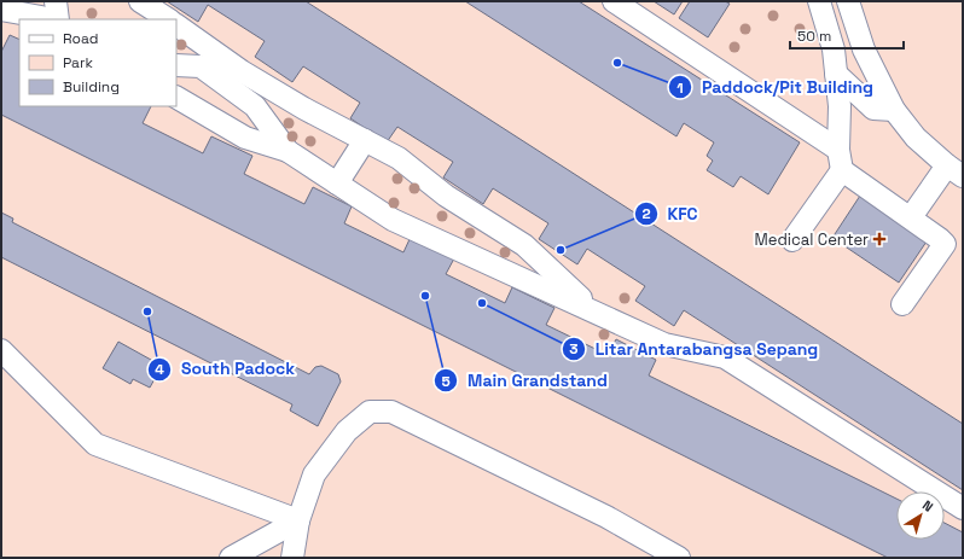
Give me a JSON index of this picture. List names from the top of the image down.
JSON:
{
  "places": {
    "other": [
      "Paddock/Pit Building",
      "KFC",
      "Main Grandstand",
      "Litar Antarabangsa Sepang",
      "South Padock"
    ],
    "health": ["Medical Center"]
  },
  "legend": ["Road", "Park", "Building"],
  "scale_bar": "50 m",
  "north": "top right"
}
